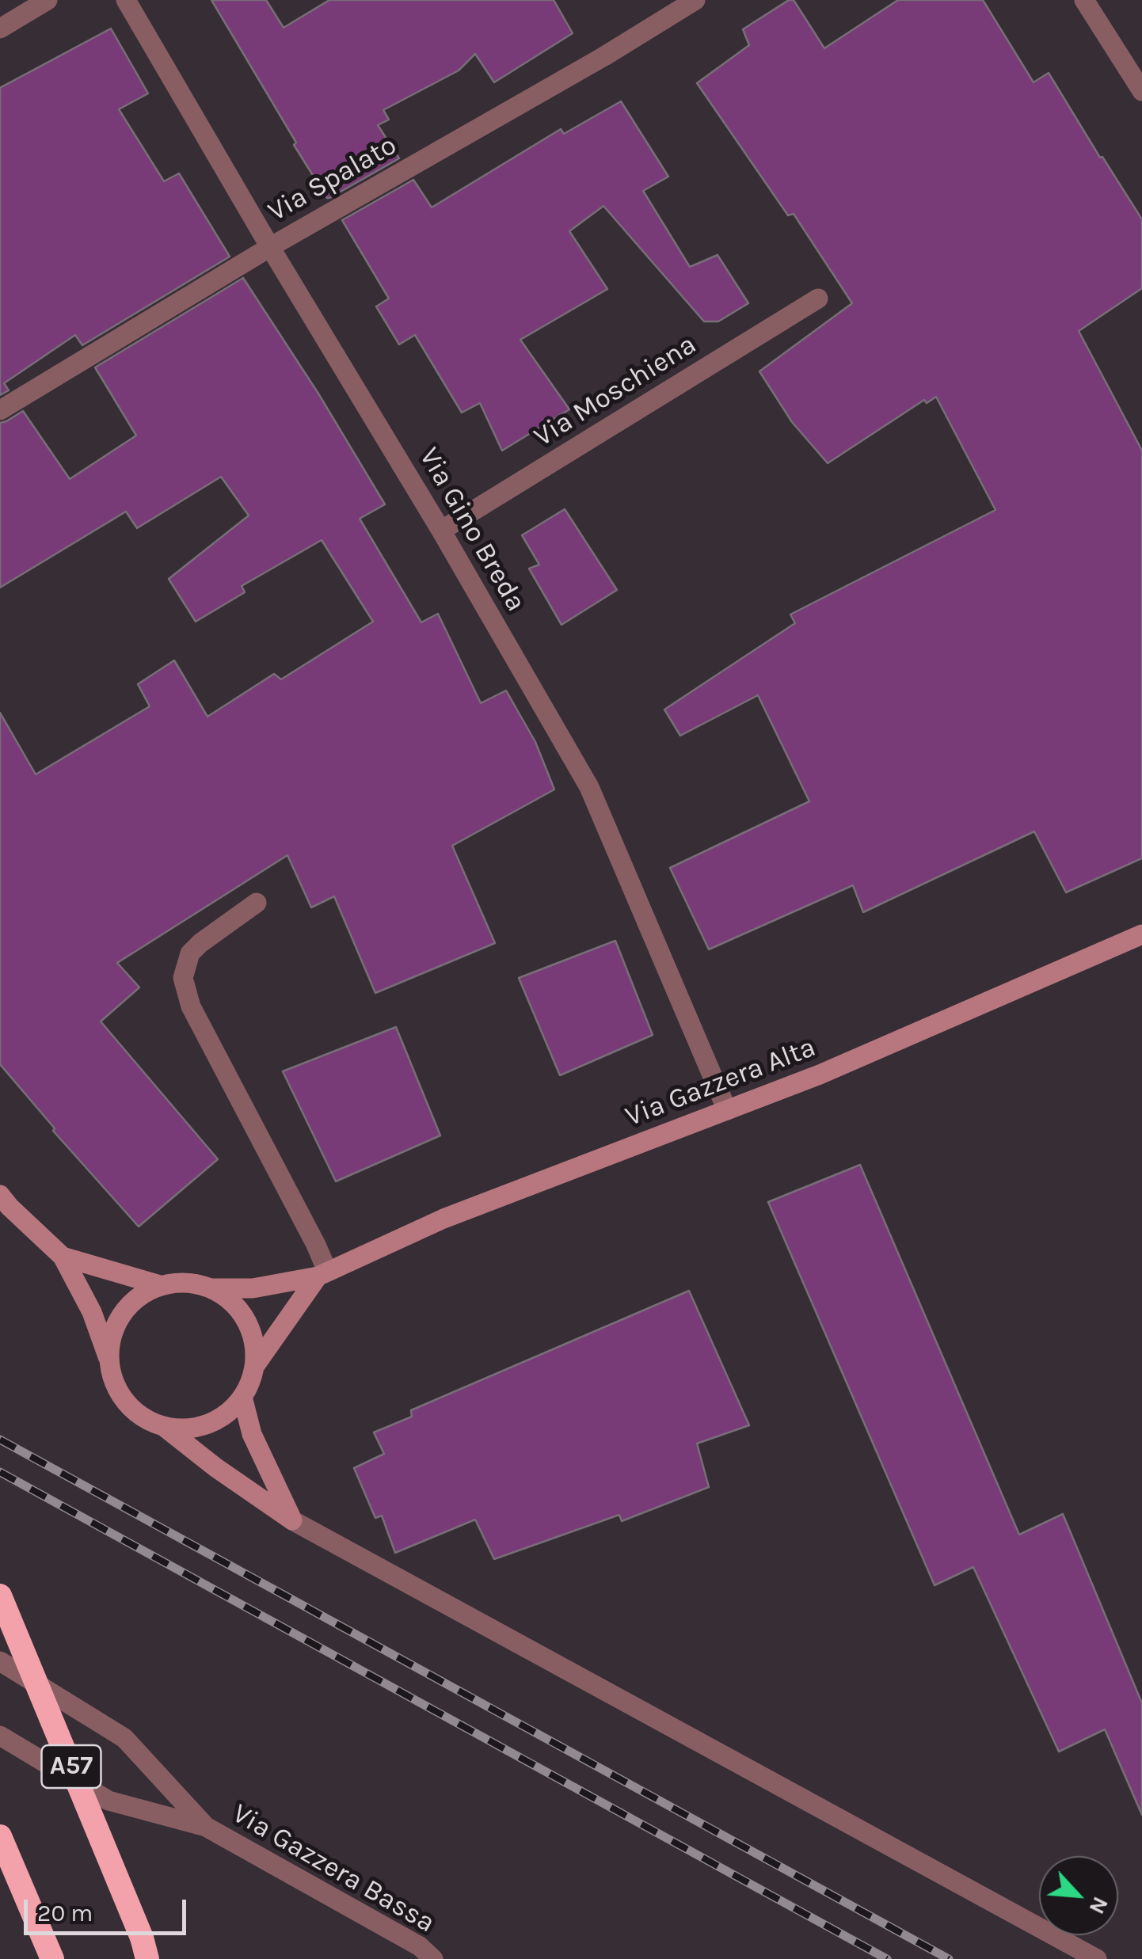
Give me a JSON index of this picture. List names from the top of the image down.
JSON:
{
  "streets": {
    "highway": ["A57"],
    "street": [
      "Via Spalato",
      "Via Moschiena",
      "Via Gino Breda",
      "Via Gazzera Alta",
      "Via Gazzera Bassa"
    ]
  },
  "crossings": [
    ["Via Spalato", "Via Gino Breda"],
    ["Via Moschiena", "Via Gino Breda"],
    ["Via Gino Breda", "Via Gazzera Alta"]
  ],
  "scale_bar": "20 m",
  "north": "bottom right"
}
